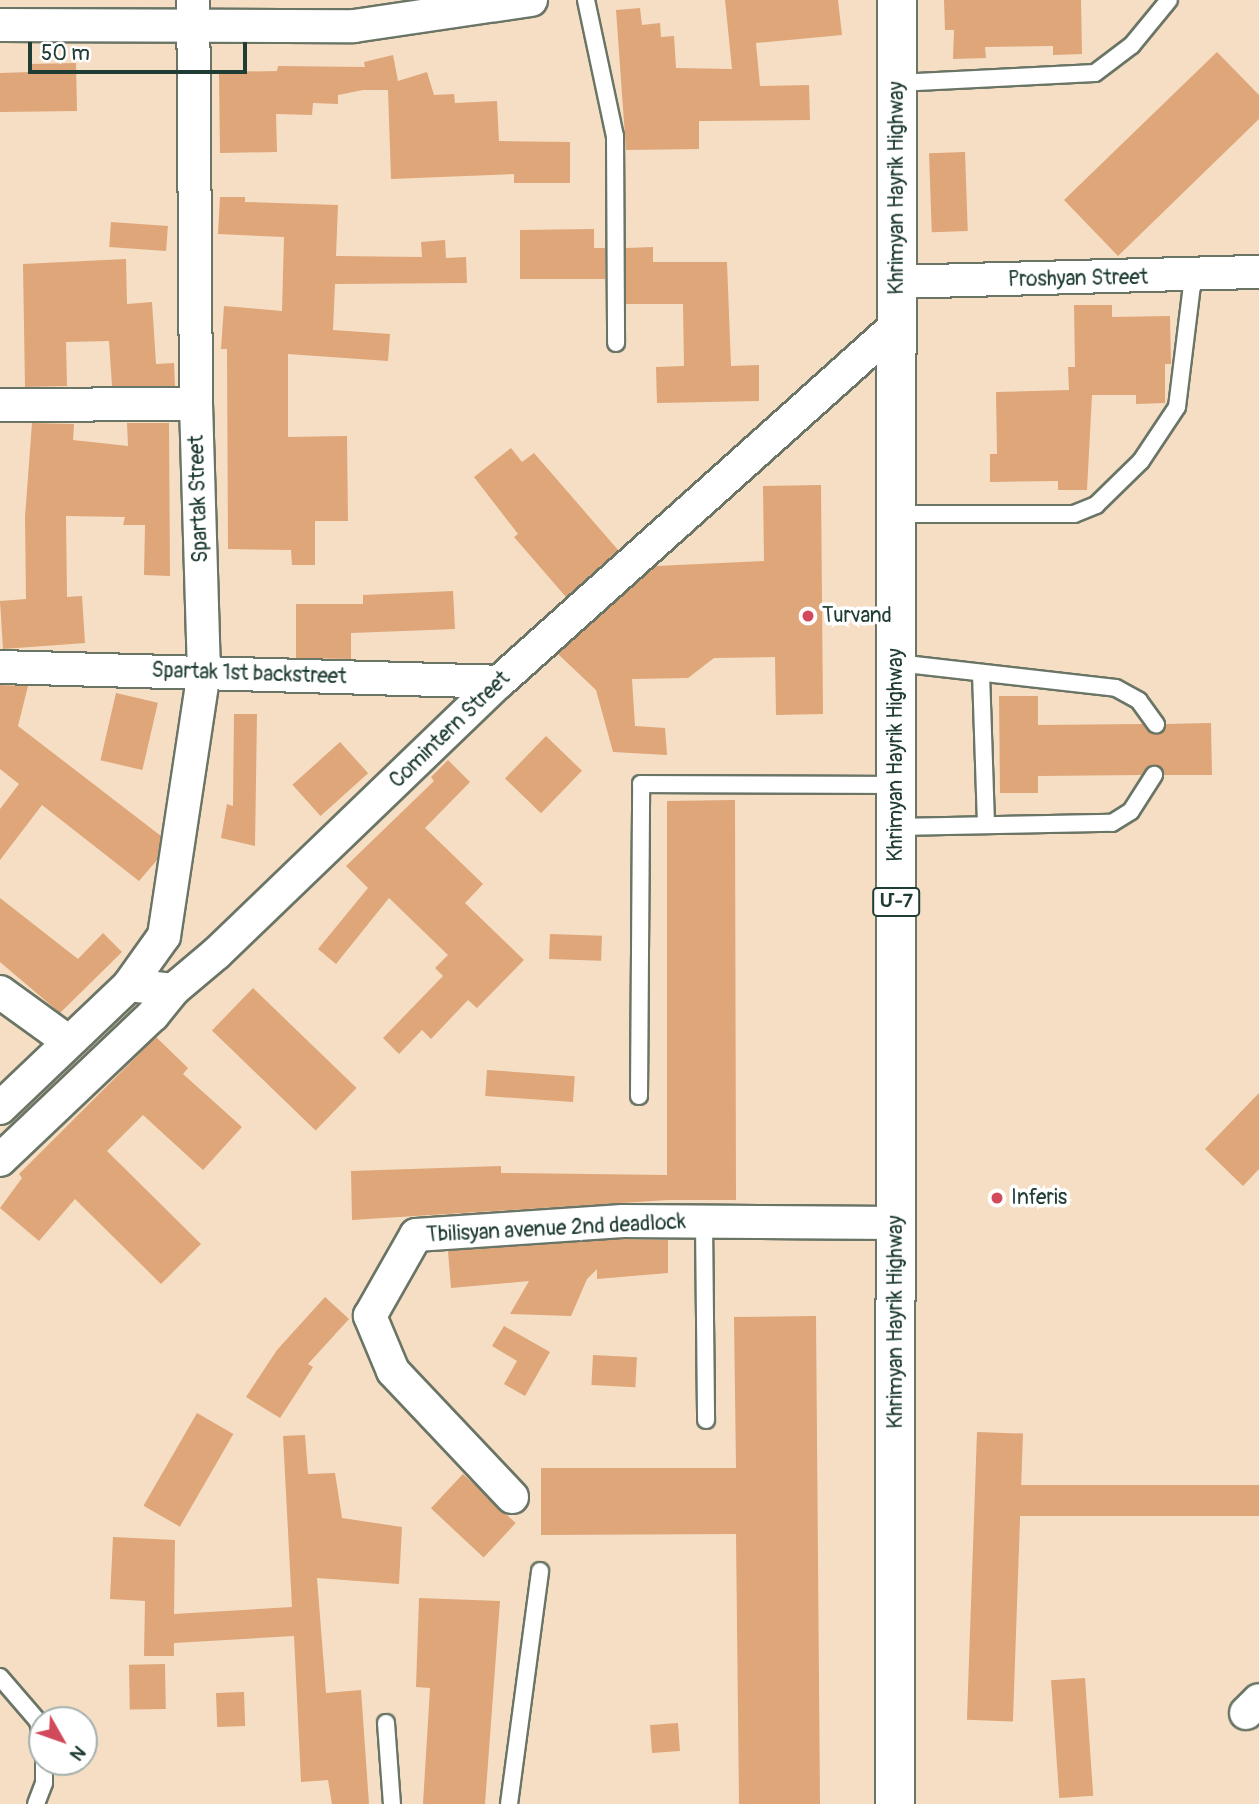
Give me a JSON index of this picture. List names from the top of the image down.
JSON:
{
  "streets": {
    "highway": ["Khrimyan Hayrik Highway", "Մ-7"],
    "street": [
      "Proshyan Street",
      "Spartak Street",
      "Spartak 1st backstreet",
      "Comintern Street",
      "Tbilisyan avenue 2nd deadlock"
    ]
  },
  "crossings": [
    ["Khrimyan Hayrik Highway", "Proshyan Street"],
    ["Khrimyan Hayrik Highway", "Comintern Street"],
    ["Khrimyan Hayrik Highway", "Tbilisyan avenue 2nd deadlock"],
    ["Spartak Street", "Spartak 1st backstreet"],
    ["Spartak 1st backstreet", "Comintern Street"]
  ],
  "places": ["Turvand", "Inferis"],
  "scale_bar": "50 m",
  "north": "bottom right"
}
